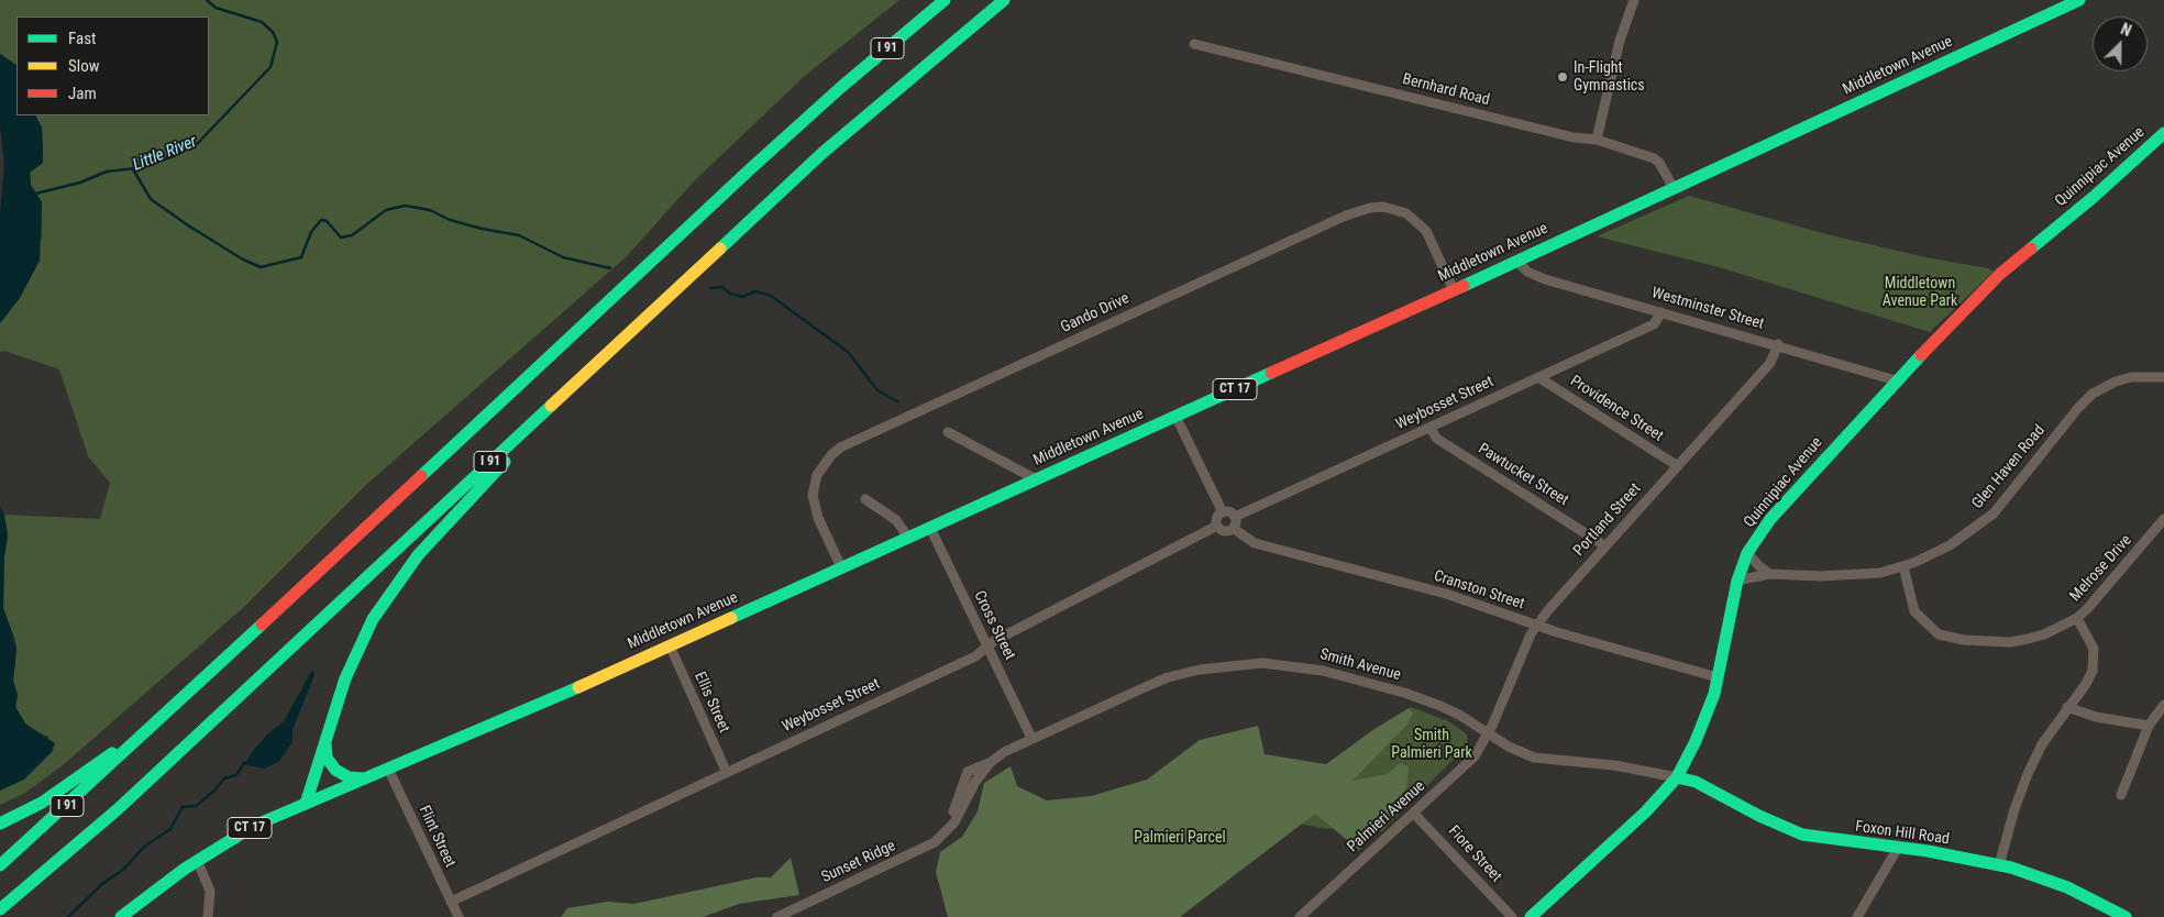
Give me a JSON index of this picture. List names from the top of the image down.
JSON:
{
  "streets": {
    "main road": [
      "I 91",
      "Middletown Avenue",
      "Quinnipiac Avenue",
      "CT 17",
      "Foxon Hill Road"
    ],
    "street": [
      "Bernhard Road",
      "Westminster Street",
      "Gando Drive",
      "Weybosset Street",
      "Providence Street",
      "Glen Haven Road",
      "Pawtucket Street",
      "Portland Street",
      "Melrose Drive",
      "Cranston Street",
      "Cross Street",
      "Smith Avenue",
      "Ellis Street",
      "Palmieri Avenue",
      "Flint Street",
      "Fiore Street",
      "Sunset Ridge"
    ]
  },
  "crossings": [
    ["Middletown Avenue", "Bernhard Road"],
    ["Middletown Avenue", "Westminster Street"],
    ["Middletown Avenue", "Gando Drive"],
    ["Middletown Avenue", "Cross Street"],
    ["Middletown Avenue", "Ellis Street"],
    ["Middletown Avenue", "Flint Street"],
    ["Quinnipiac Avenue", "Westminster Street"],
    ["Quinnipiac Avenue", "Glen Haven Road"],
    ["Quinnipiac Avenue", "Cranston Street"],
    ["Quinnipiac Avenue", "Smith Avenue"],
    ["Quinnipiac Avenue", "Foxon Hill Road"],
    ["Westminster Street", "Weybosset Street"],
    ["Westminster Street", "Portland Street"],
    ["Weybosset Street", "Providence Street"],
    ["Weybosset Street", "Pawtucket Street"],
    ["Weybosset Street", "Cranston Street"],
    ["Weybosset Street", "Cross Street"],
    ["Weybosset Street", "Ellis Street"],
    ["Weybosset Street", "Flint Street"],
    ["Providence Street", "Portland Street"],
    ["Glen Haven Road", "Melrose Drive"],
    ["Pawtucket Street", "Portland Street"],
    ["Portland Street", "Cranston Street"],
    ["Portland Street", "Smith Avenue"],
    ["Portland Street", "Palmieri Avenue"],
    ["Cross Street", "Smith Avenue"],
    ["Cross Street", "Sunset Ridge"],
    ["Smith Avenue", "Palmieri Avenue"],
    ["Smith Avenue", "Foxon Hill Road"],
    ["Smith Avenue", "Sunset Ridge"],
    ["Palmieri Avenue", "Fiore Street"]
  ],
  "water": ["Little River"],
  "parks": ["Middletown Avenue Park", "Smith Palmieri Park", "Palmieri Parcel"],
  "places": ["In-Flight Gymnastics"],
  "legend": ["Fast", "Slow", "Jam"],
  "north": "top right"
}
